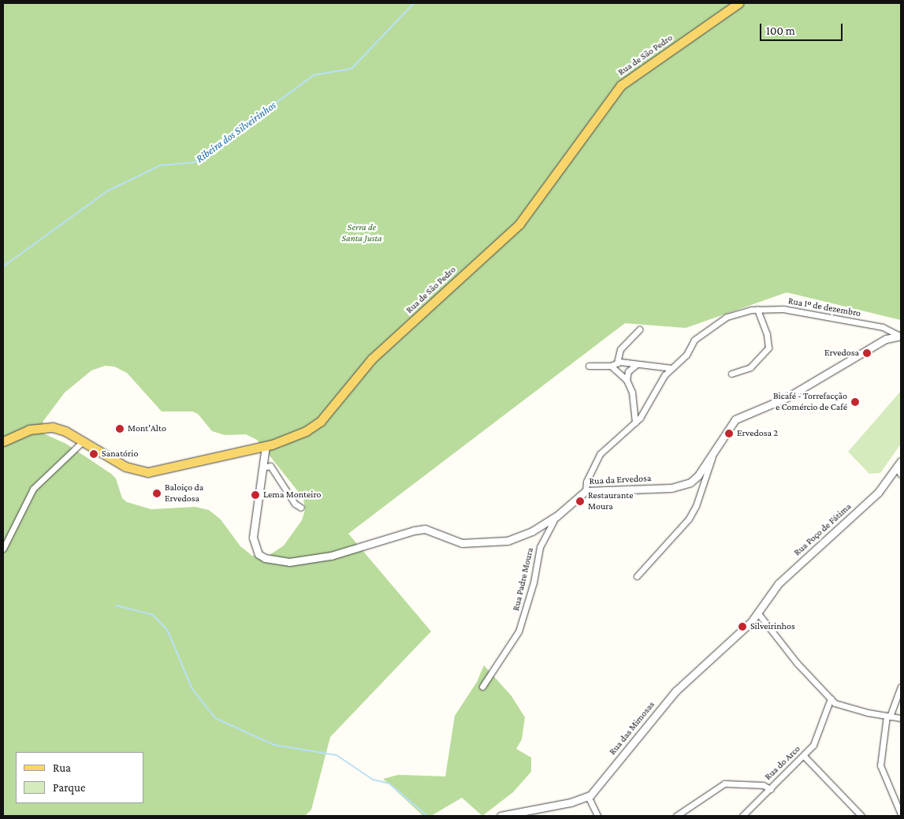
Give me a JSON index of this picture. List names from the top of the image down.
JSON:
{
  "streets": {
    "main road": ["Rua de São Pedro"],
    "street": [
      "Rua 1º de dezembro",
      "Rua da Ervedosa",
      "Rua Poço de Fátima",
      "Rua Padre Moura",
      "Rua das Mimosas",
      "Rua do Arco"
    ]
  },
  "crossings": [
    ["Rua de São Pedro", "Rua da Ervedosa"],
    ["Rua 1º de dezembro", "Rua da Ervedosa"],
    ["Rua da Ervedosa", "Rua Padre Moura"],
    ["Rua Poço de Fátima", "Rua das Mimosas"]
  ],
  "water": ["Ribeira dos Silveirinhos"],
  "parks": ["Serra de Santa Justa"],
  "places": [
    "Ervedosa",
    "Bicafé - Torrefacção e Comércio de Café",
    "Mont'Alto",
    "Ervedosa 2",
    "Sanatório",
    "Baloiço da Ervedosa",
    "Lema Monteiro",
    "Restaurante Moura",
    "Silveirinhos"
  ],
  "legend": ["Rua", "Parque"],
  "scale_bar": "100 m"
}
